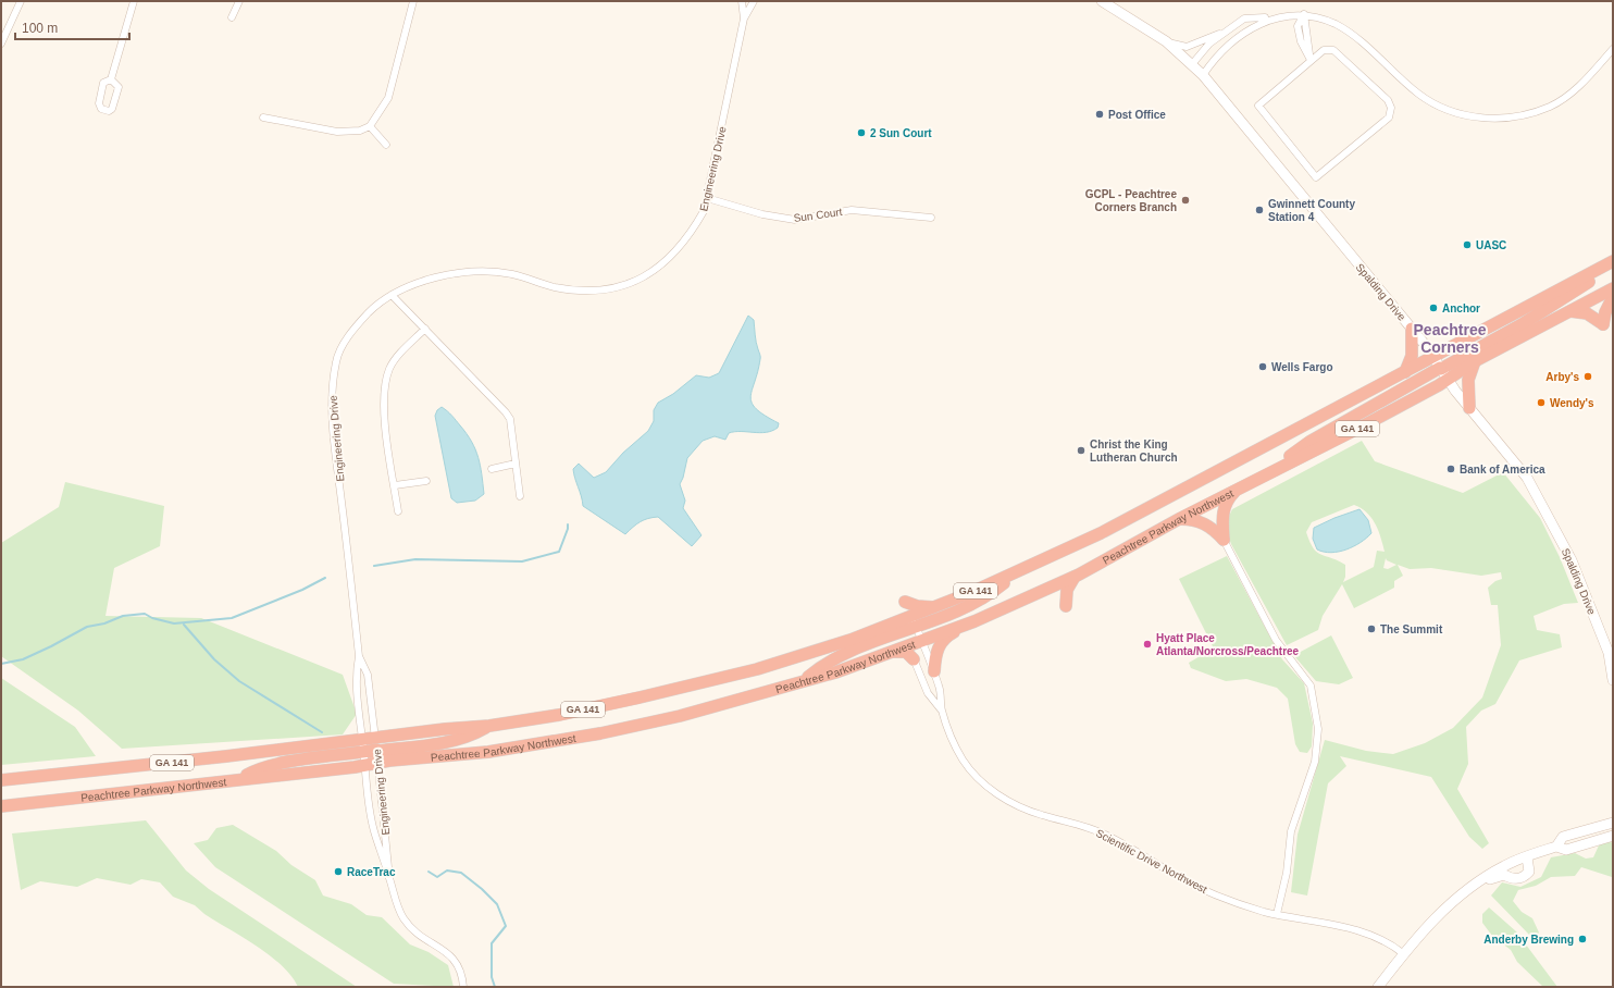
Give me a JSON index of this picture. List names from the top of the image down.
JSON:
{
  "streets": {
    "highway": ["GA 141", "Peachtree Parkway Northwest"],
    "main road": ["Spalding Drive"],
    "street": ["Engineering Drive", "Sun Court", "Scientific Drive Northwest"]
  },
  "crossings": [
    ["Engineering Drive", "Sun Court"],
    ["Engineering Drive", "Peachtree Parkway Northwest"],
    ["Spalding Drive", "Peachtree Parkway Northwest"],
    ["Peachtree Parkway Northwest", "Scientific Drive Northwest"]
  ],
  "districts": ["Peachtree Corners"],
  "places": [
    "Post Office",
    "2 Sun Court",
    "GCPL - Peachtree Corners Branch",
    "Gwinnett County Station 4",
    "UASC",
    "Anchor",
    "Wells Fargo",
    "Arby's",
    "Wendy's",
    "Christ the King Lutheran Church",
    "Bank of America",
    "The Summit",
    "Hyatt Place Atlanta/Norcross/Peachtree",
    "RaceTrac",
    "Anderby Brewing"
  ],
  "scale_bar": "100 m"
}
